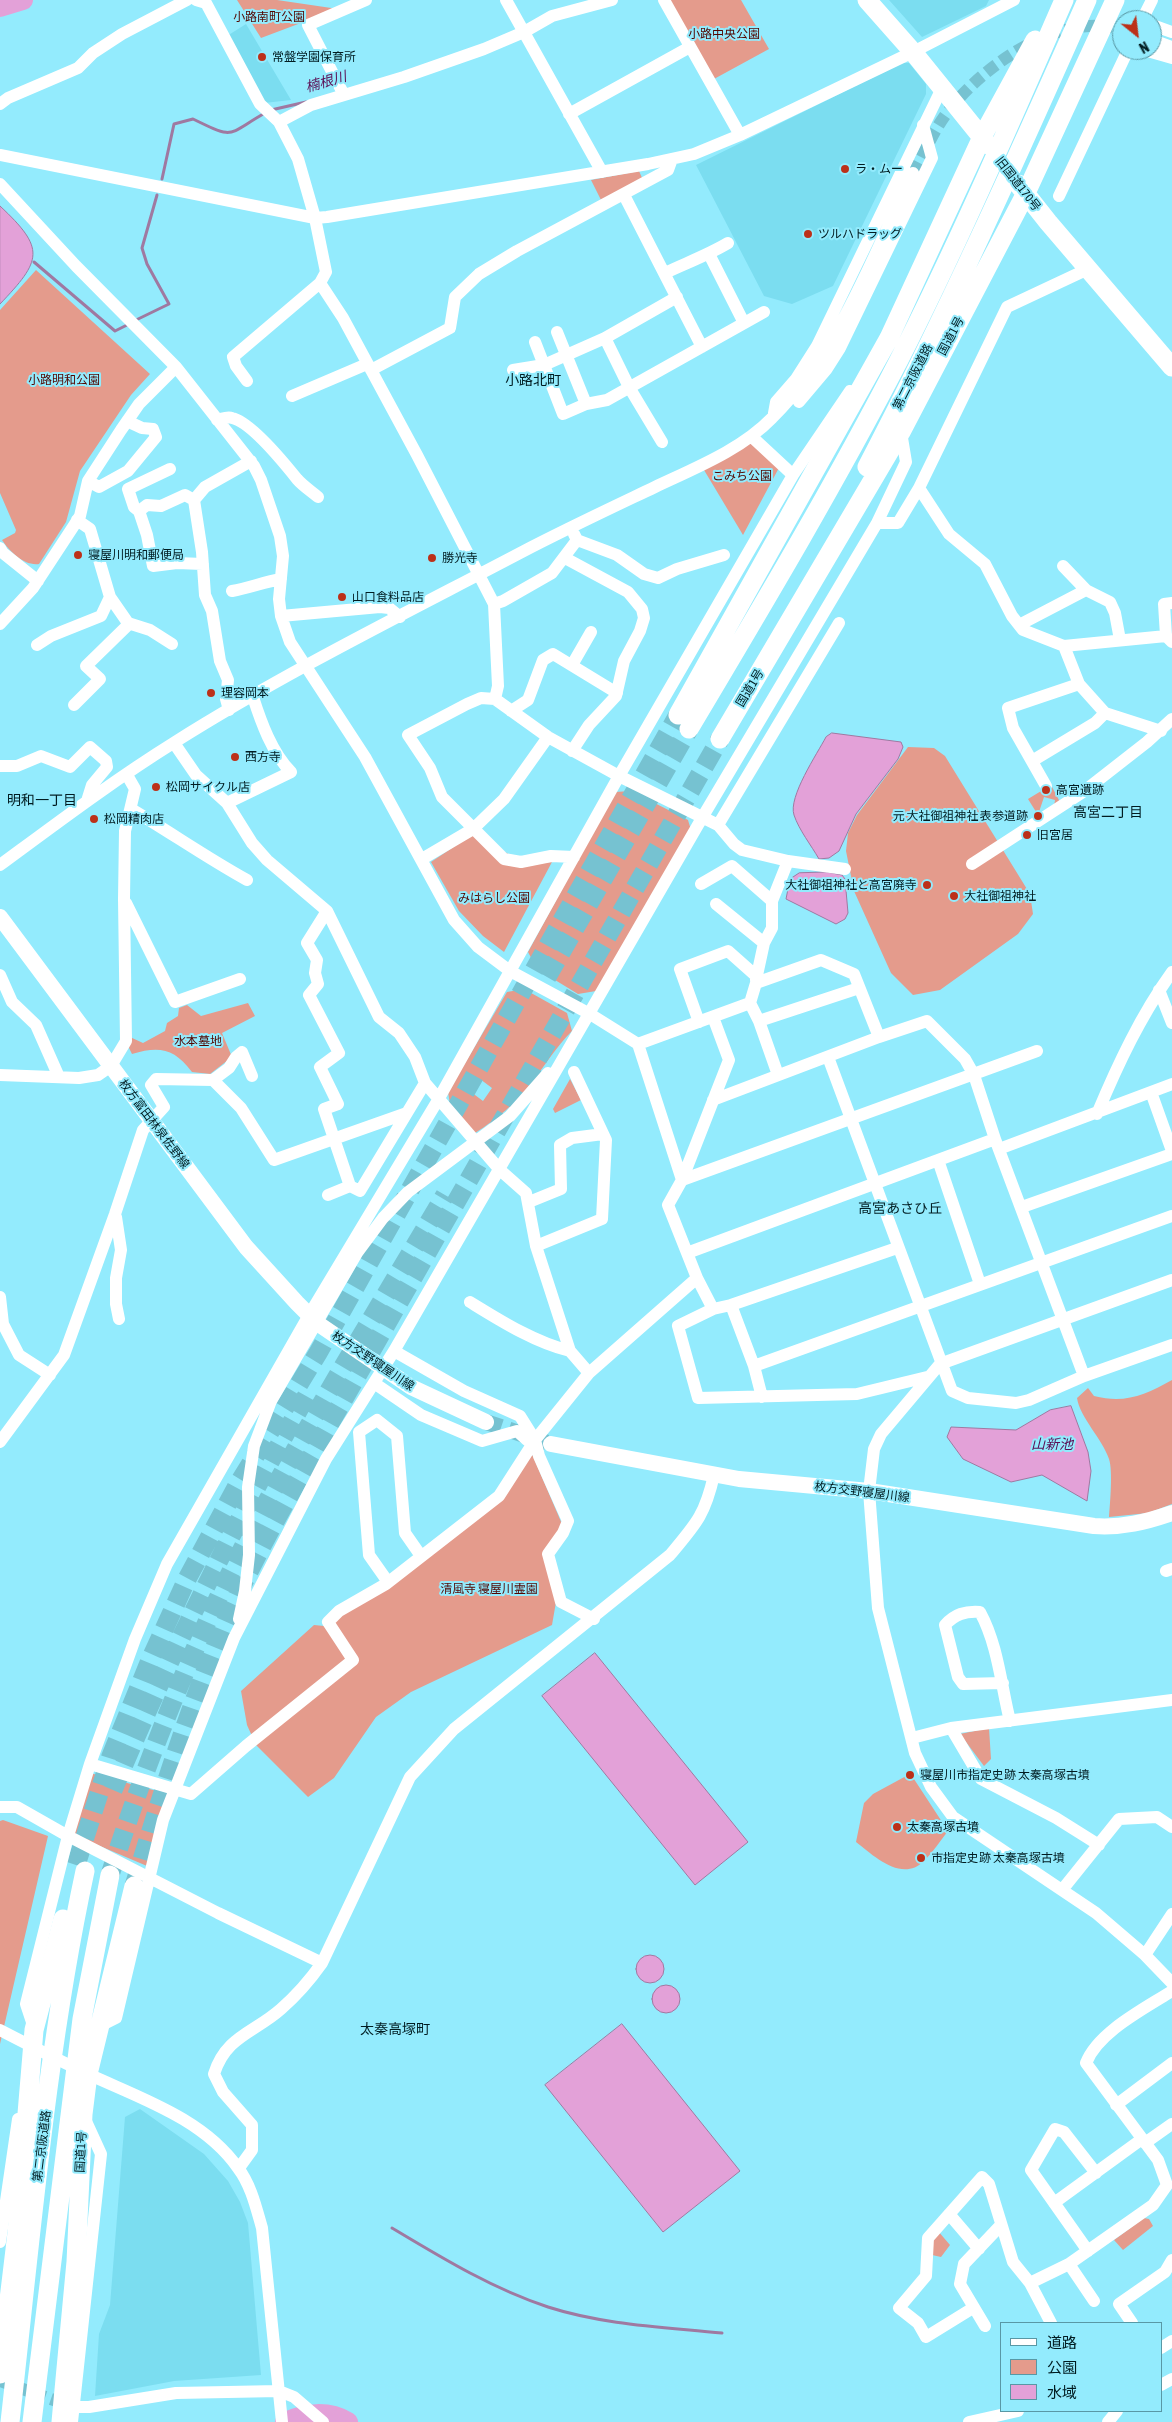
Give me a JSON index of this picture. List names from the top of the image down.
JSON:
{
  "streets": {
    "highway": ["旧国道170号", "国道1号", "第二京阪道路"],
    "main road": ["枚方富田林泉佐野線", "枚方交野寝屋川線"]
  },
  "crossings": [
    ["旧国道170号", "国道1号"],
    ["国道1号", "第二京阪道路"],
    ["枚方富田林泉佐野線", "枚方交野寝屋川線"]
  ],
  "districts": [
    "小路北町",
    "明和一丁目",
    "高宮二丁目",
    "高宮あさひ丘",
    "太秦高塚町"
  ],
  "water": ["楠根川", "山新池"],
  "parks": [
    "小路南町公園",
    "小路中央公園",
    "小路明和公園",
    "こみち公園",
    "みはらし公園",
    "水本墓地",
    "清風寺 寝屋川霊園"
  ],
  "places": [
    "常盤学園保育所",
    "ラ・ムー",
    "ツルハドラッグ",
    "寝屋川明和郵便局",
    "勝光寺",
    "山口食料品店",
    "理容岡本",
    "西方寺",
    "松岡サイクル店",
    "高宮遺跡",
    "元 大社御祖神社 表参道跡",
    "松岡精肉店",
    "旧宮居",
    "大社御祖神社と高宮廃寺",
    "大社御祖神社",
    "寝屋川市指定史跡 太秦高塚古墳",
    "太秦高塚古墳",
    "市指定史跡 太秦高塚古墳"
  ],
  "legend": ["道路", "公園", "水域"],
  "north": "bottom right"
}
